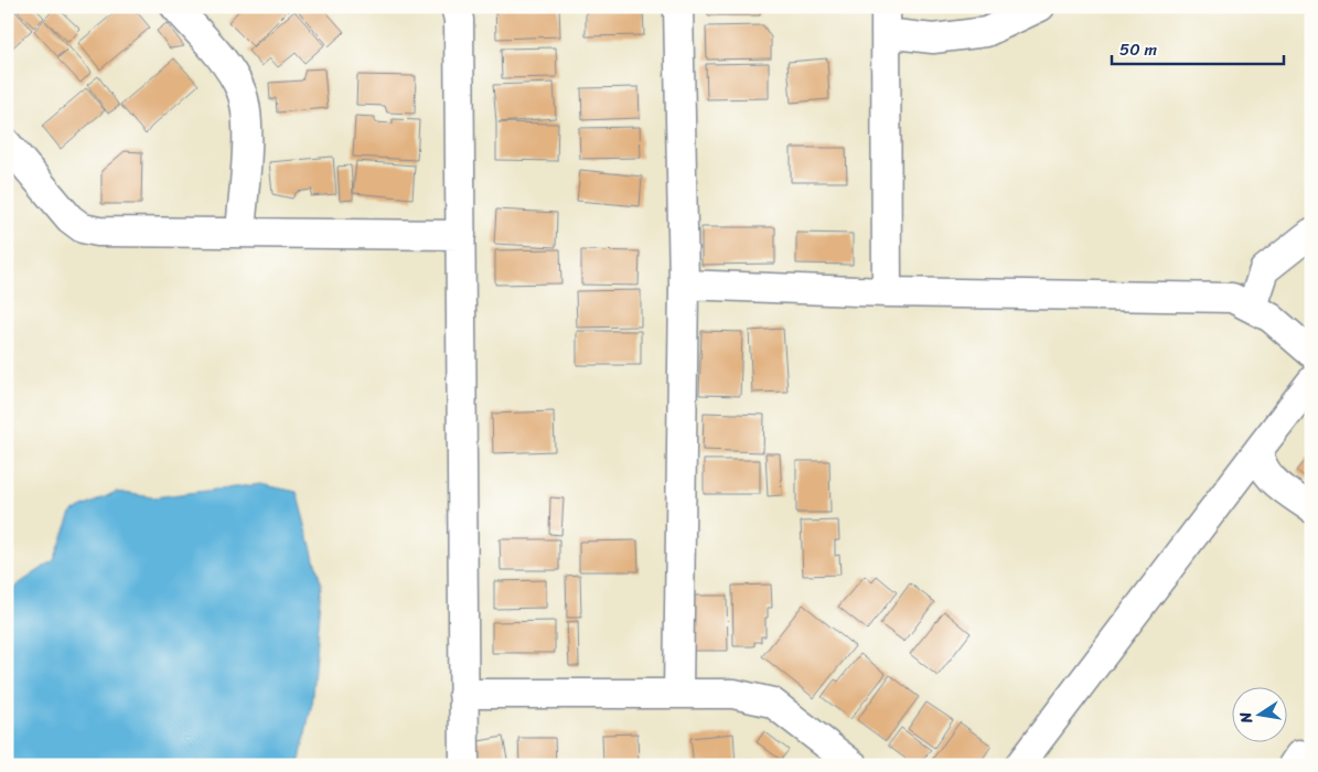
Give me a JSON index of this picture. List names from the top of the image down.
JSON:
{
  "scale_bar": "50 m",
  "north": "left"
}
